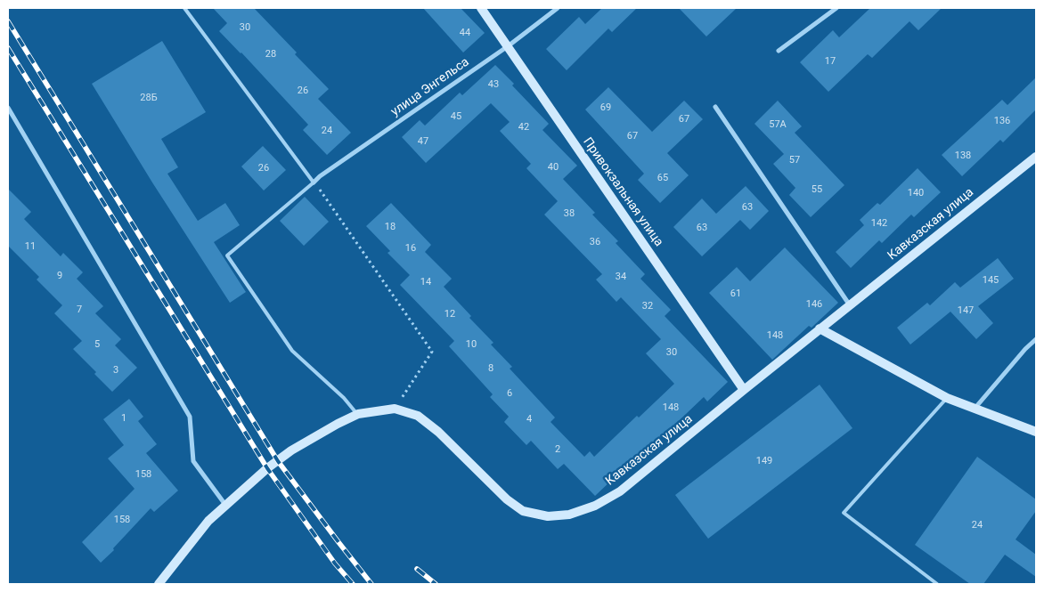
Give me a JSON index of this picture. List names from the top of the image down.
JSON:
{
  "streets": {
    "main road": ["Привокзальная улица", "Кавказская улица"],
    "street": ["улица Энгельса"]
  },
  "crossings": [
    ["улица Энгельса", "Привокзальная улица"],
    ["Привокзальная улица", "Кавказская улица"]
  ],
  "house_numbers": [
    "30",
    "44",
    "28",
    "17",
    "43",
    "26",
    "28Б",
    "69",
    "45",
    "67",
    "136",
    "57А",
    "42",
    "24",
    "67",
    "47",
    "138",
    "57",
    "40",
    "26",
    "65",
    "55",
    "140",
    "63",
    "38",
    "142",
    "18",
    "63",
    "36",
    "11",
    "16",
    "9",
    "34",
    "145",
    "14",
    "61",
    "146",
    "32",
    "7",
    "147",
    "12",
    "148",
    "5",
    "10",
    "30",
    "8",
    "3",
    "6",
    "148",
    "1",
    "4",
    "2",
    "149",
    "158",
    "158",
    "24"
  ]
}
